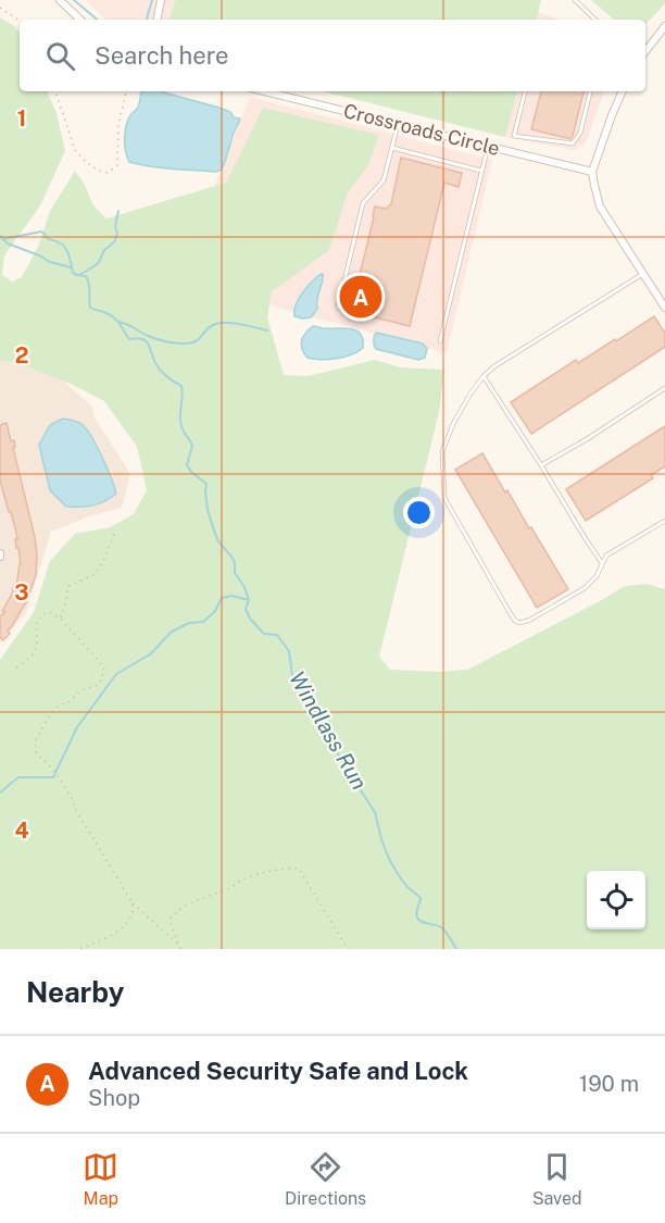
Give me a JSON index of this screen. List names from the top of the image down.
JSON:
{
  "streets": {
    "street": ["Crossroads Circle"]
  },
  "water": ["Windlass Run"],
  "page": {
    "search": "Search here",
    "pins": "A",
    "heading": "Nearby",
    "list": [
      {
        "mark": "A",
        "name": "Advanced Security Safe and Lock",
        "note": "Shop",
        "value": "190 m"
      }
    ],
    "nav": ["Map", "Directions", "Saved"]
  },
  "grid": {
    "rows": [
      "1",
      "2",
      "3",
      "4"
    ]
  }
}
